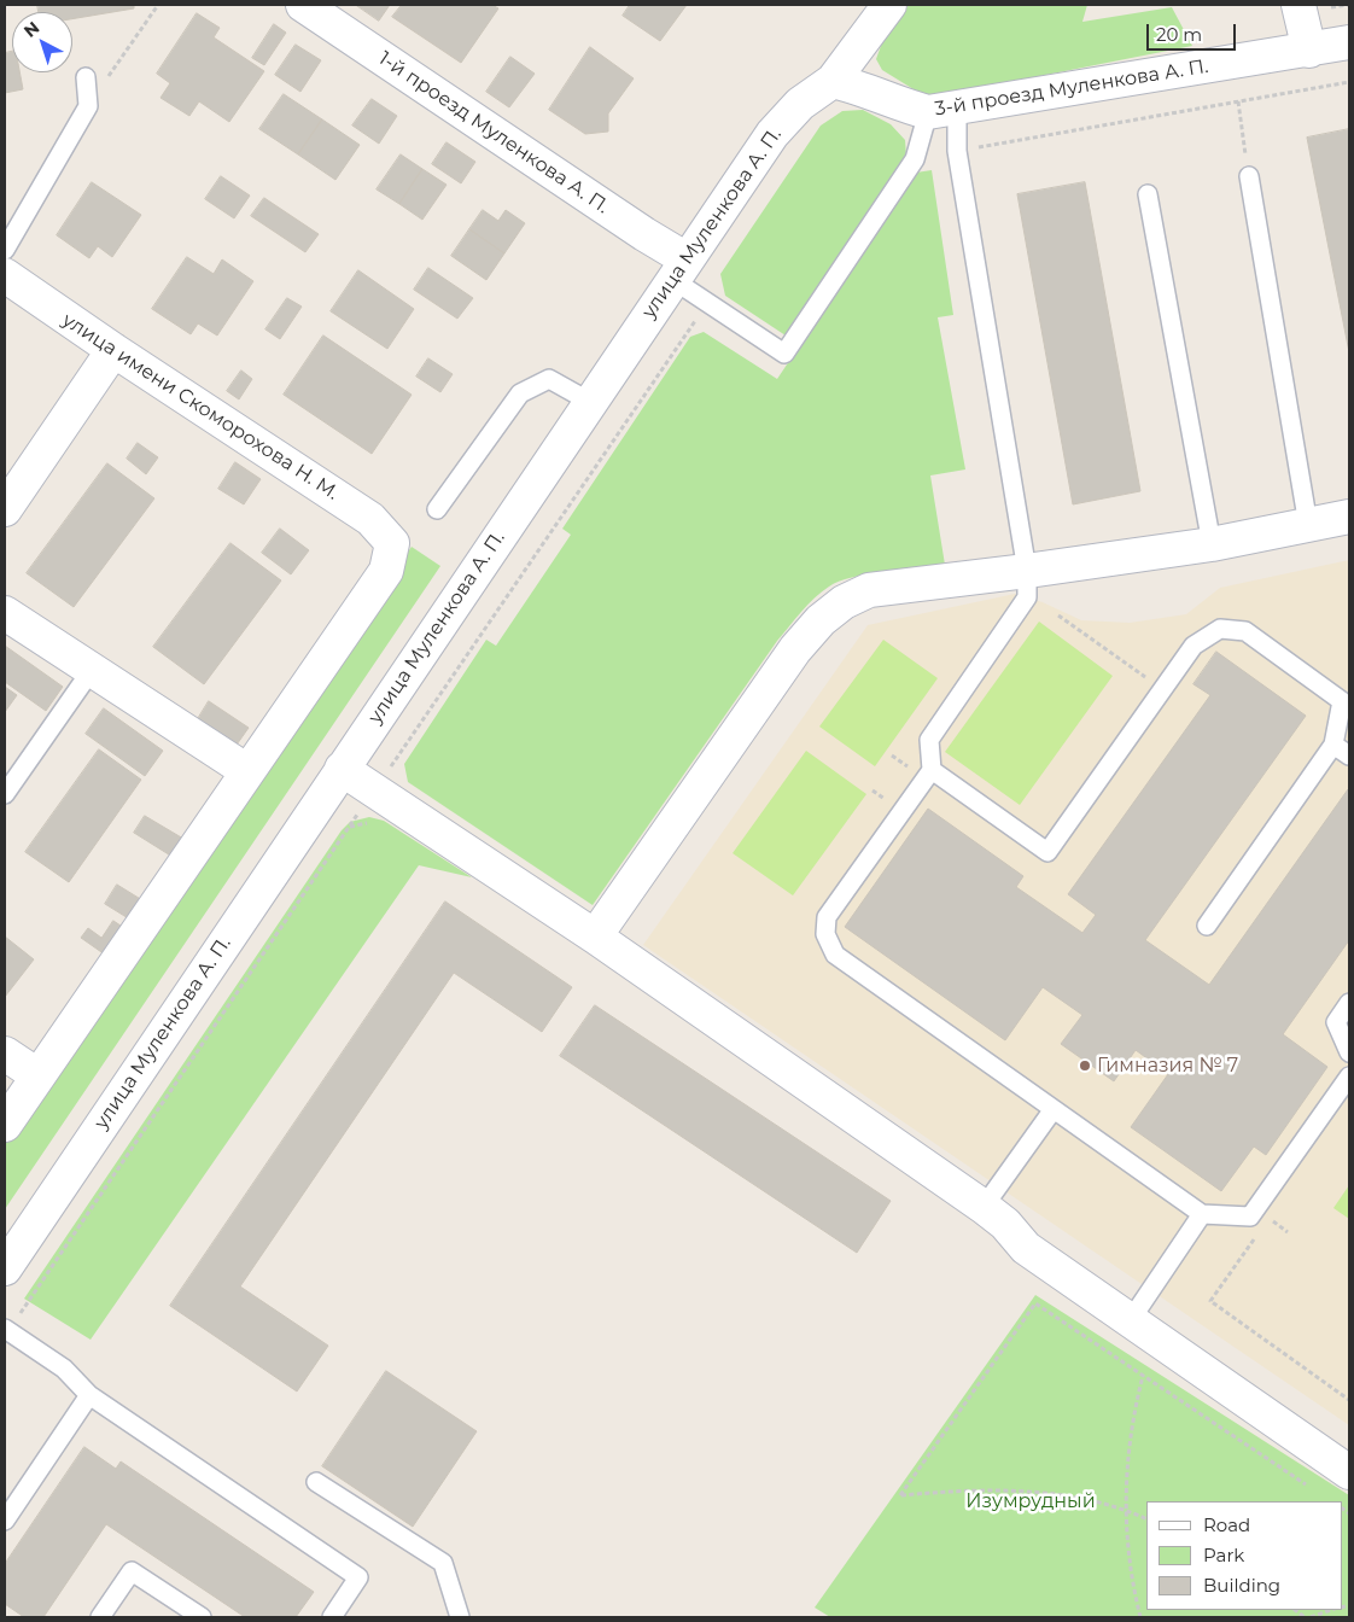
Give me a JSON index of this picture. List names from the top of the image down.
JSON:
{
  "streets": {
    "street": [
      "3-й проезд Муленкова А. П.",
      "1-й проезд Муленкова А. П.",
      "улица Муленкова А. П.",
      "улица имени Скоморохова Н. М."
    ]
  },
  "crossings": [
    ["3-й проезд Муленкова А. П.", "улица Муленкова А. П."],
    ["1-й проезд Муленкова А. П.", "улица Муленкова А. П."]
  ],
  "parks": ["Изумрудный"],
  "places": ["Гимназия № 7"],
  "legend": ["Road", "Park", "Building"],
  "scale_bar": "20 m",
  "north": "top left"
}
